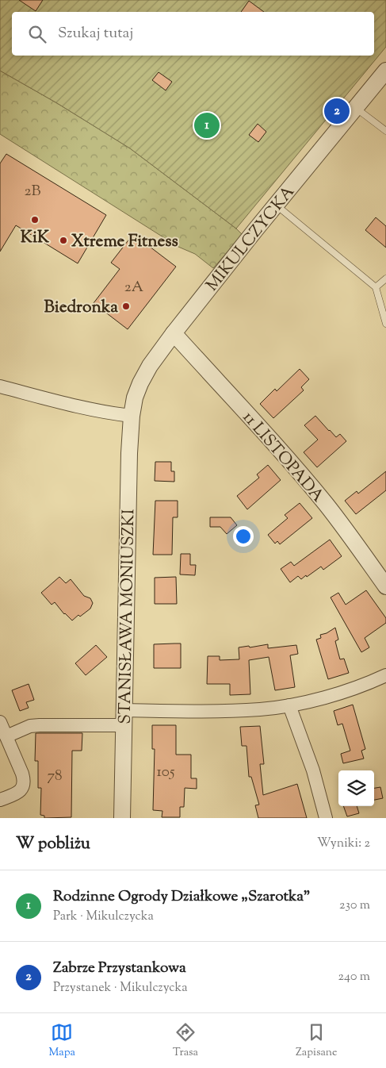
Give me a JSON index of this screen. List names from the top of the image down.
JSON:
{
  "streets": {
    "street": ["MIKULCZYCKA", "11 LISTOPADA", "STANISŁAWA MONIUSZKI"]
  },
  "crossings": [
    ["MIKULCZYCKA", "11 LISTOPADA"],
    ["MIKULCZYCKA", "STANISŁAWA MONIUSZKI"]
  ],
  "places": ["KiK", "Xtreme Fitness", "Biedronka"],
  "house_numbers": [
    "2B",
    "2A",
    "105",
    "78"
  ],
  "page": {
    "search": "Szukaj tutaj",
    "pins": ["2", "1"],
    "heading": ["W pobliżu", "Wyniki: 2"],
    "list": [
      {
        "mark": "1",
        "name": "Rodzinne Ogrody Działkowe „Szarotka”",
        "note": "Park · Mikulczycka",
        "value": "230 m"
      },
      {
        "mark": "2",
        "name": "Zabrze Przystankowa",
        "note": "Przystanek · Mikulczycka",
        "value": "240 m"
      }
    ],
    "nav": ["Mapa", "Trasa", "Zapisane"]
  }
}
